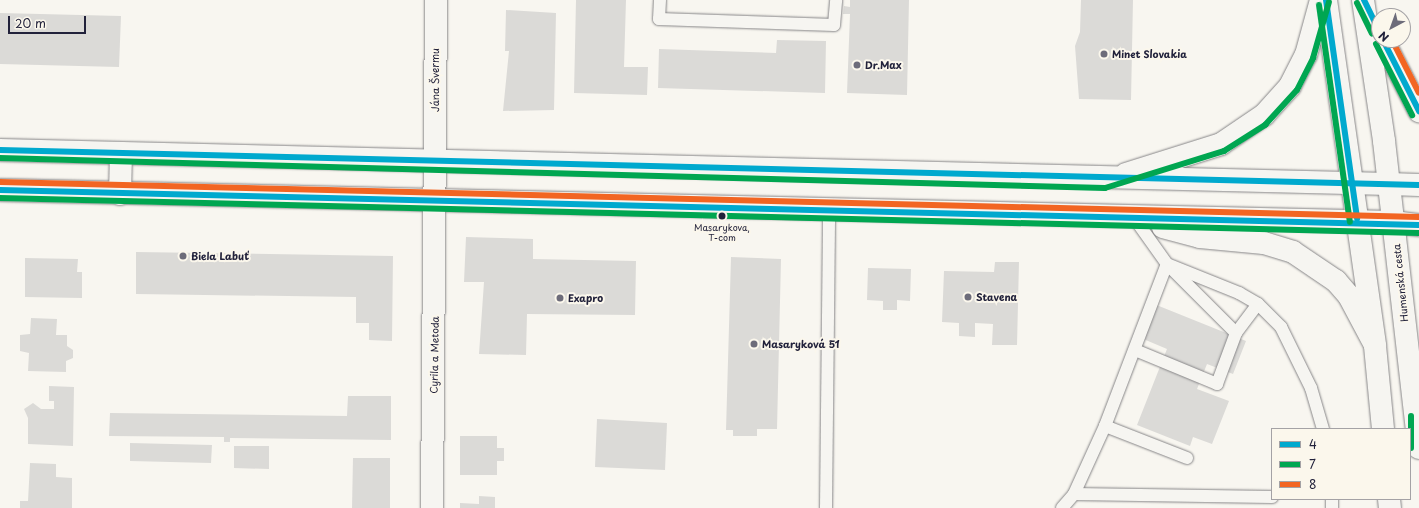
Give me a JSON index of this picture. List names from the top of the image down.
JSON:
{
  "streets": {
    "main road": ["Jána Švermu", "Humenská cesta", "Cyrila a Metoda"]
  },
  "crossings": [
    ["Jána Švermu", "Cyrila a Metoda"]
  ],
  "places": [
    "Minet Slovakia",
    "Dr.Max",
    "Masarykova, T-com",
    "Biela Labuť",
    "Stavena",
    "Exapro",
    "Masaryková 51"
  ],
  "lines": ["transit line 4", "transit line 7", "transit line 8"],
  "legend": ["4", "7", "8"],
  "scale_bar": "20 m",
  "north": "bottom left"
}
